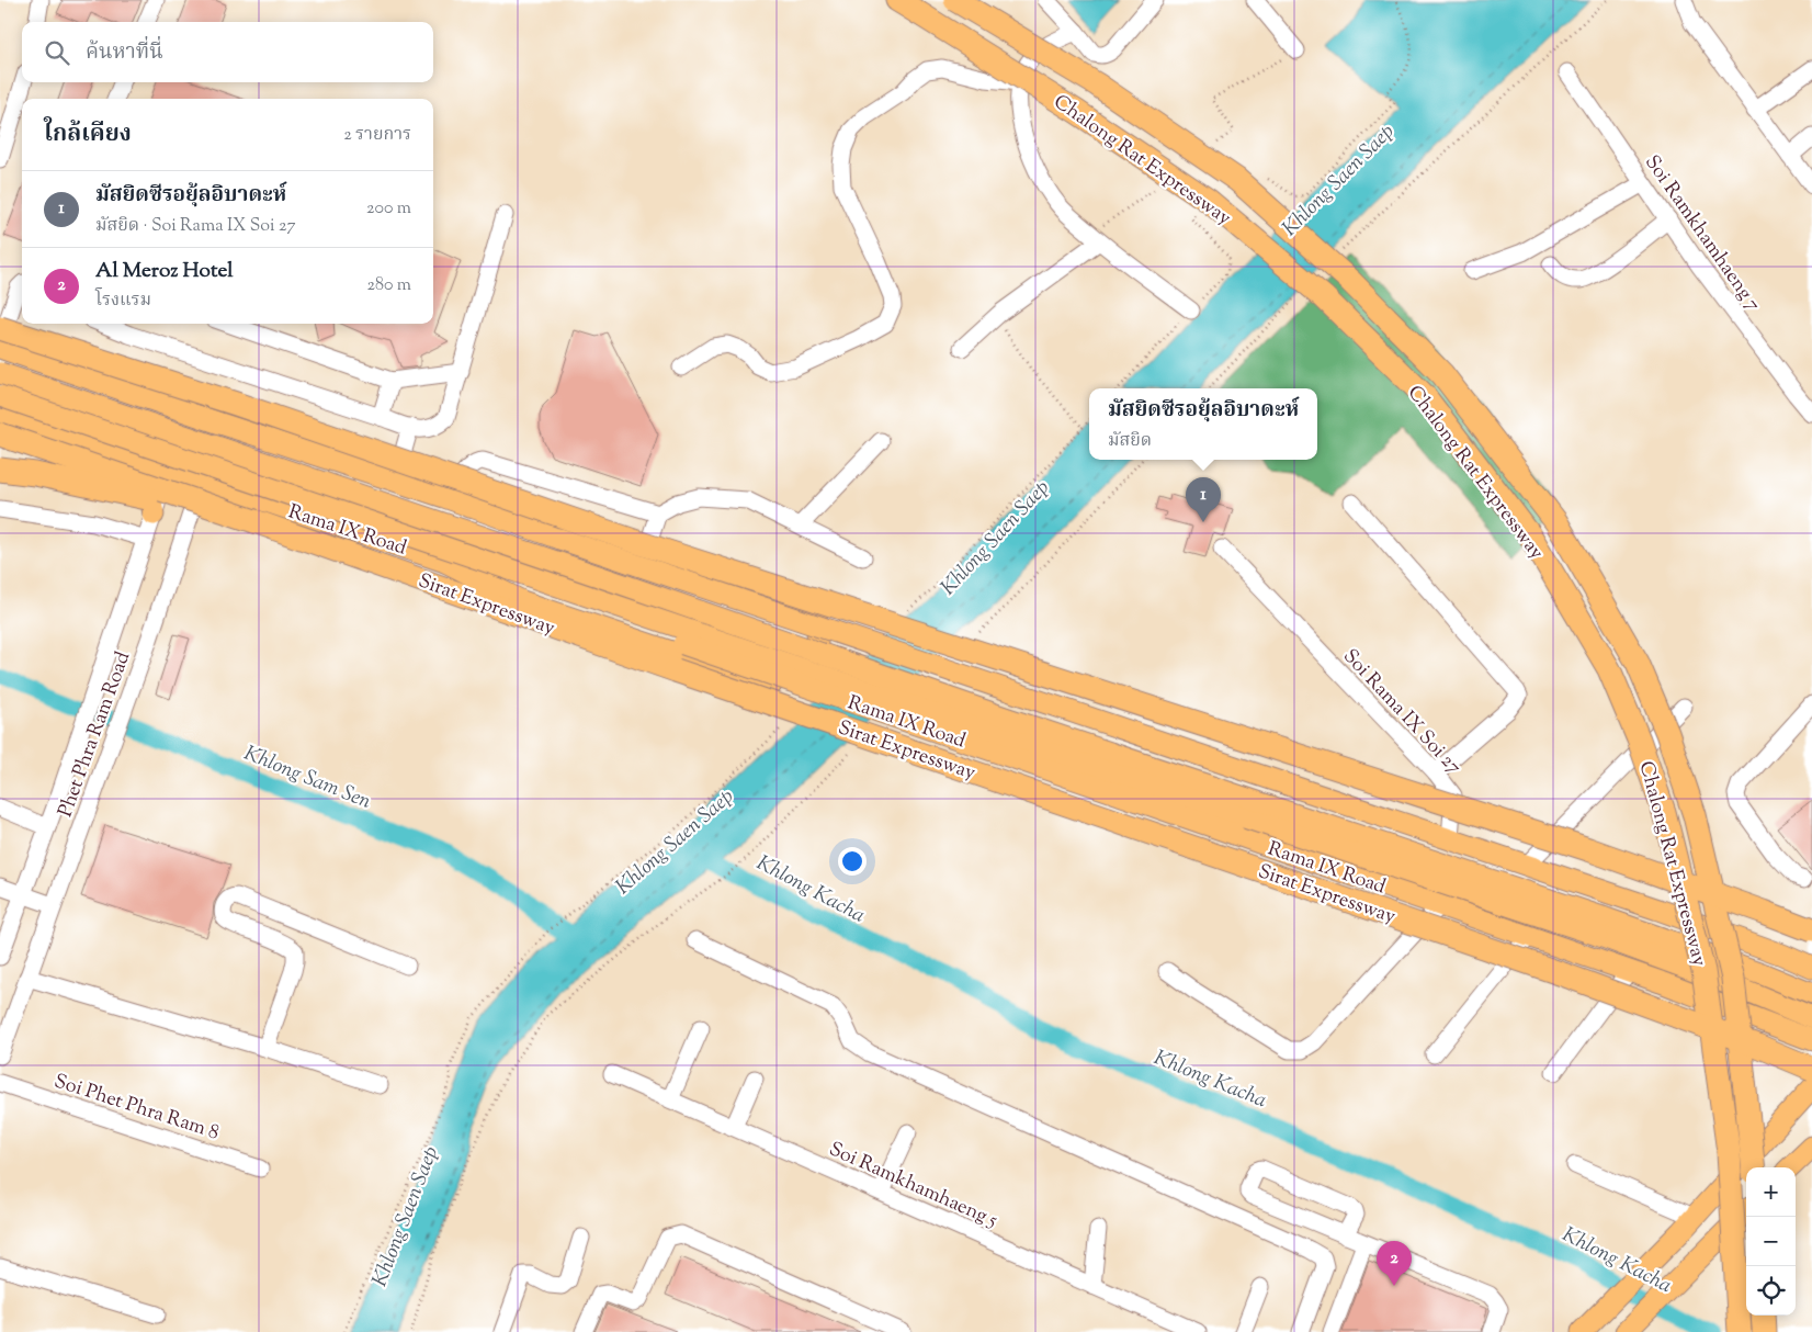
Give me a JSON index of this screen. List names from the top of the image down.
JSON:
{
  "streets": {
    "highway": ["Chalong Rat Expressway", "Sirat Expressway"],
    "main road": ["Rama IX Road"],
    "street": [
      "Soi Ramkhamhaeng 7",
      "Soi Rama IX Soi 27",
      "Phet Phra Ram Road",
      "Soi Phet Phra Ram 8",
      "Soi Ramkhamhaeng 5"
    ]
  },
  "crossings": [
    ["Rama IX Road", "Phet Phra Ram Road"]
  ],
  "water": ["Khlong Saen Saep", "Khlong Sam Sen", "Khlong Kacha"],
  "page": {
    "search": "ค้นหาที่นี่",
    "heading": ["ใกล้เคียง", "2 รายการ"],
    "list": [
      {
        "mark": "1",
        "name": "มัสยิดซีรอยุ้ลอิบาดะห์",
        "note": "มัสยิด · Soi Rama IX Soi 27",
        "value": "200 m"
      },
      {
        "mark": "2",
        "name": "Al Meroz Hotel",
        "note": "โรงแรม",
        "value": "280 m"
      }
    ],
    "popup": ["มัสยิดซีรอยุ้ลอิบาดะห์", "มัสยิด"],
    "pins": ["1", "2"],
    "map_buttons": ["+", "−"]
  }
}
